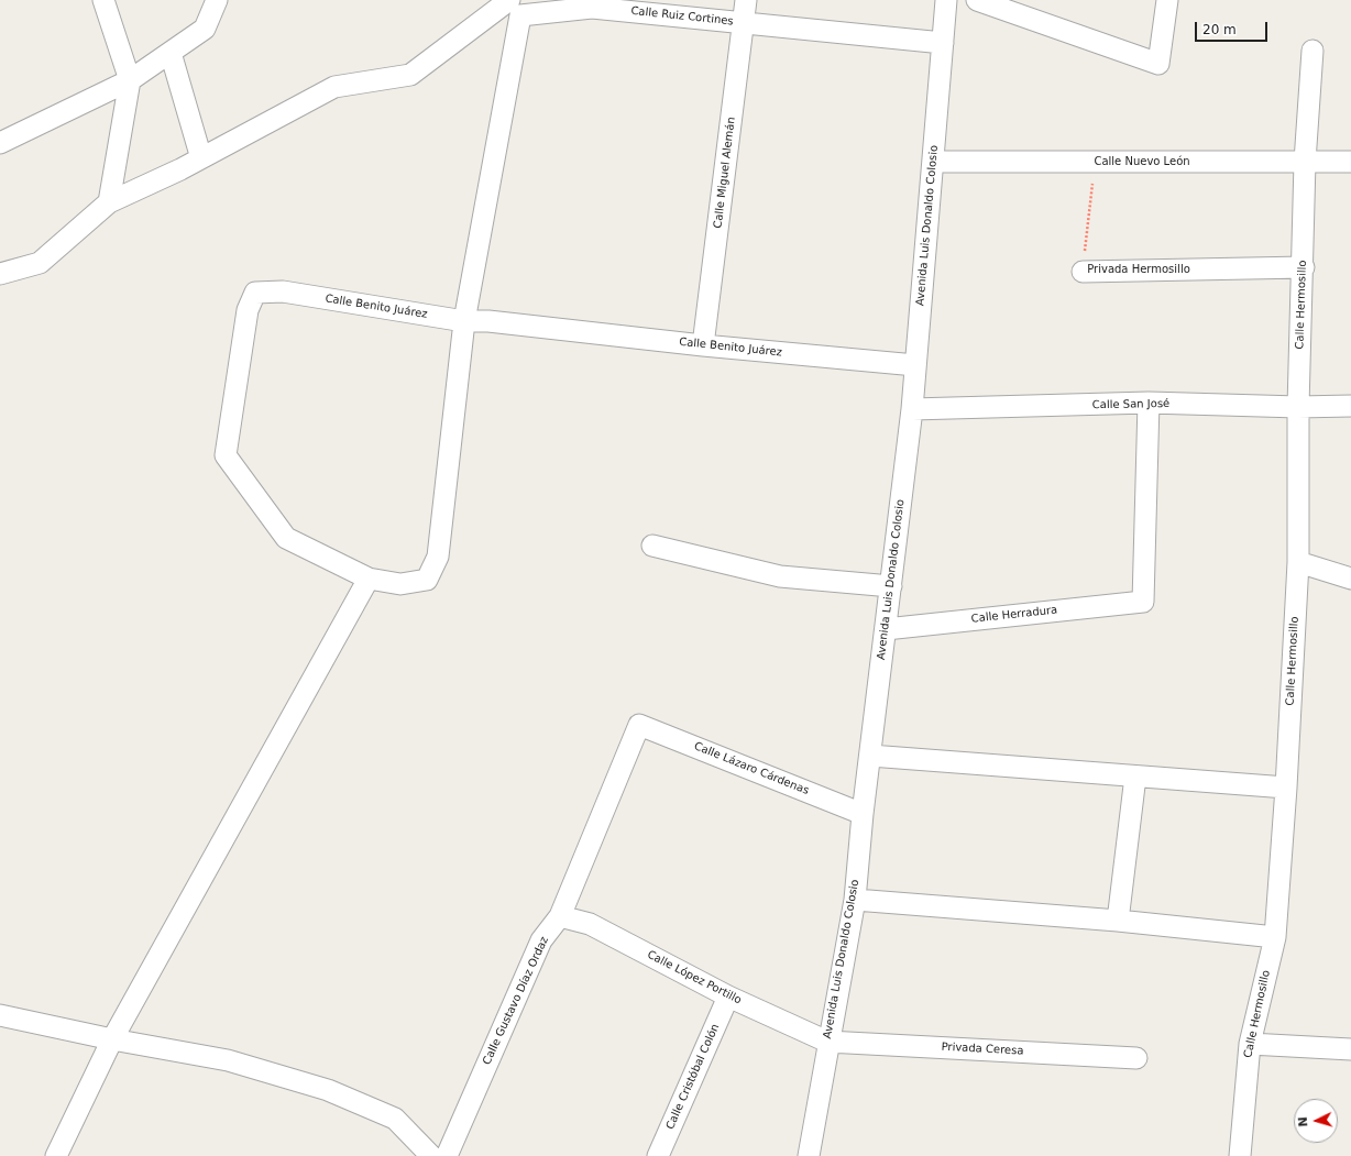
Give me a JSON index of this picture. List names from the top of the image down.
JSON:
{
  "streets": {
    "street": [
      "Calle Ruiz Cortines",
      "Calle Nuevo León",
      "Calle Miguel Alemán",
      "Avenida Luis Donaldo Colosio",
      "Privada Hermosillo",
      "Calle Hermosillo",
      "Calle Benito Juárez",
      "Calle San José",
      "Calle Herradura",
      "Calle Lázaro Cárdenas",
      "Calle López Portillo",
      "Calle Gustavo Díaz Ordaz",
      "Privada Ceresa",
      "Calle Cristóbal Colón"
    ]
  },
  "crossings": [
    ["Calle Ruiz Cortines", "Calle Miguel Alemán"],
    ["Calle Ruiz Cortines", "Avenida Luis Donaldo Colosio"],
    ["Calle Ruiz Cortines", "Calle Benito Juárez"],
    ["Calle Nuevo León", "Avenida Luis Donaldo Colosio"],
    ["Calle Nuevo León", "Privada Hermosillo"],
    ["Calle Nuevo León", "Calle Hermosillo"],
    ["Calle Miguel Alemán", "Calle Benito Juárez"],
    ["Avenida Luis Donaldo Colosio", "Calle Benito Juárez"],
    ["Avenida Luis Donaldo Colosio", "Calle San José"],
    ["Avenida Luis Donaldo Colosio", "Calle Herradura"],
    ["Avenida Luis Donaldo Colosio", "Calle Lázaro Cárdenas"],
    ["Avenida Luis Donaldo Colosio", "Calle López Portillo"],
    ["Avenida Luis Donaldo Colosio", "Privada Ceresa"],
    ["Privada Hermosillo", "Calle Hermosillo"],
    ["Calle Hermosillo", "Calle San José"],
    ["Calle San José", "Calle Herradura"],
    ["Calle Lázaro Cárdenas", "Calle Gustavo Díaz Ordaz"],
    ["Calle López Portillo", "Calle Gustavo Díaz Ordaz"],
    ["Calle López Portillo", "Privada Ceresa"],
    ["Calle López Portillo", "Calle Cristóbal Colón"]
  ],
  "scale_bar": "20 m",
  "north": "left"
}
